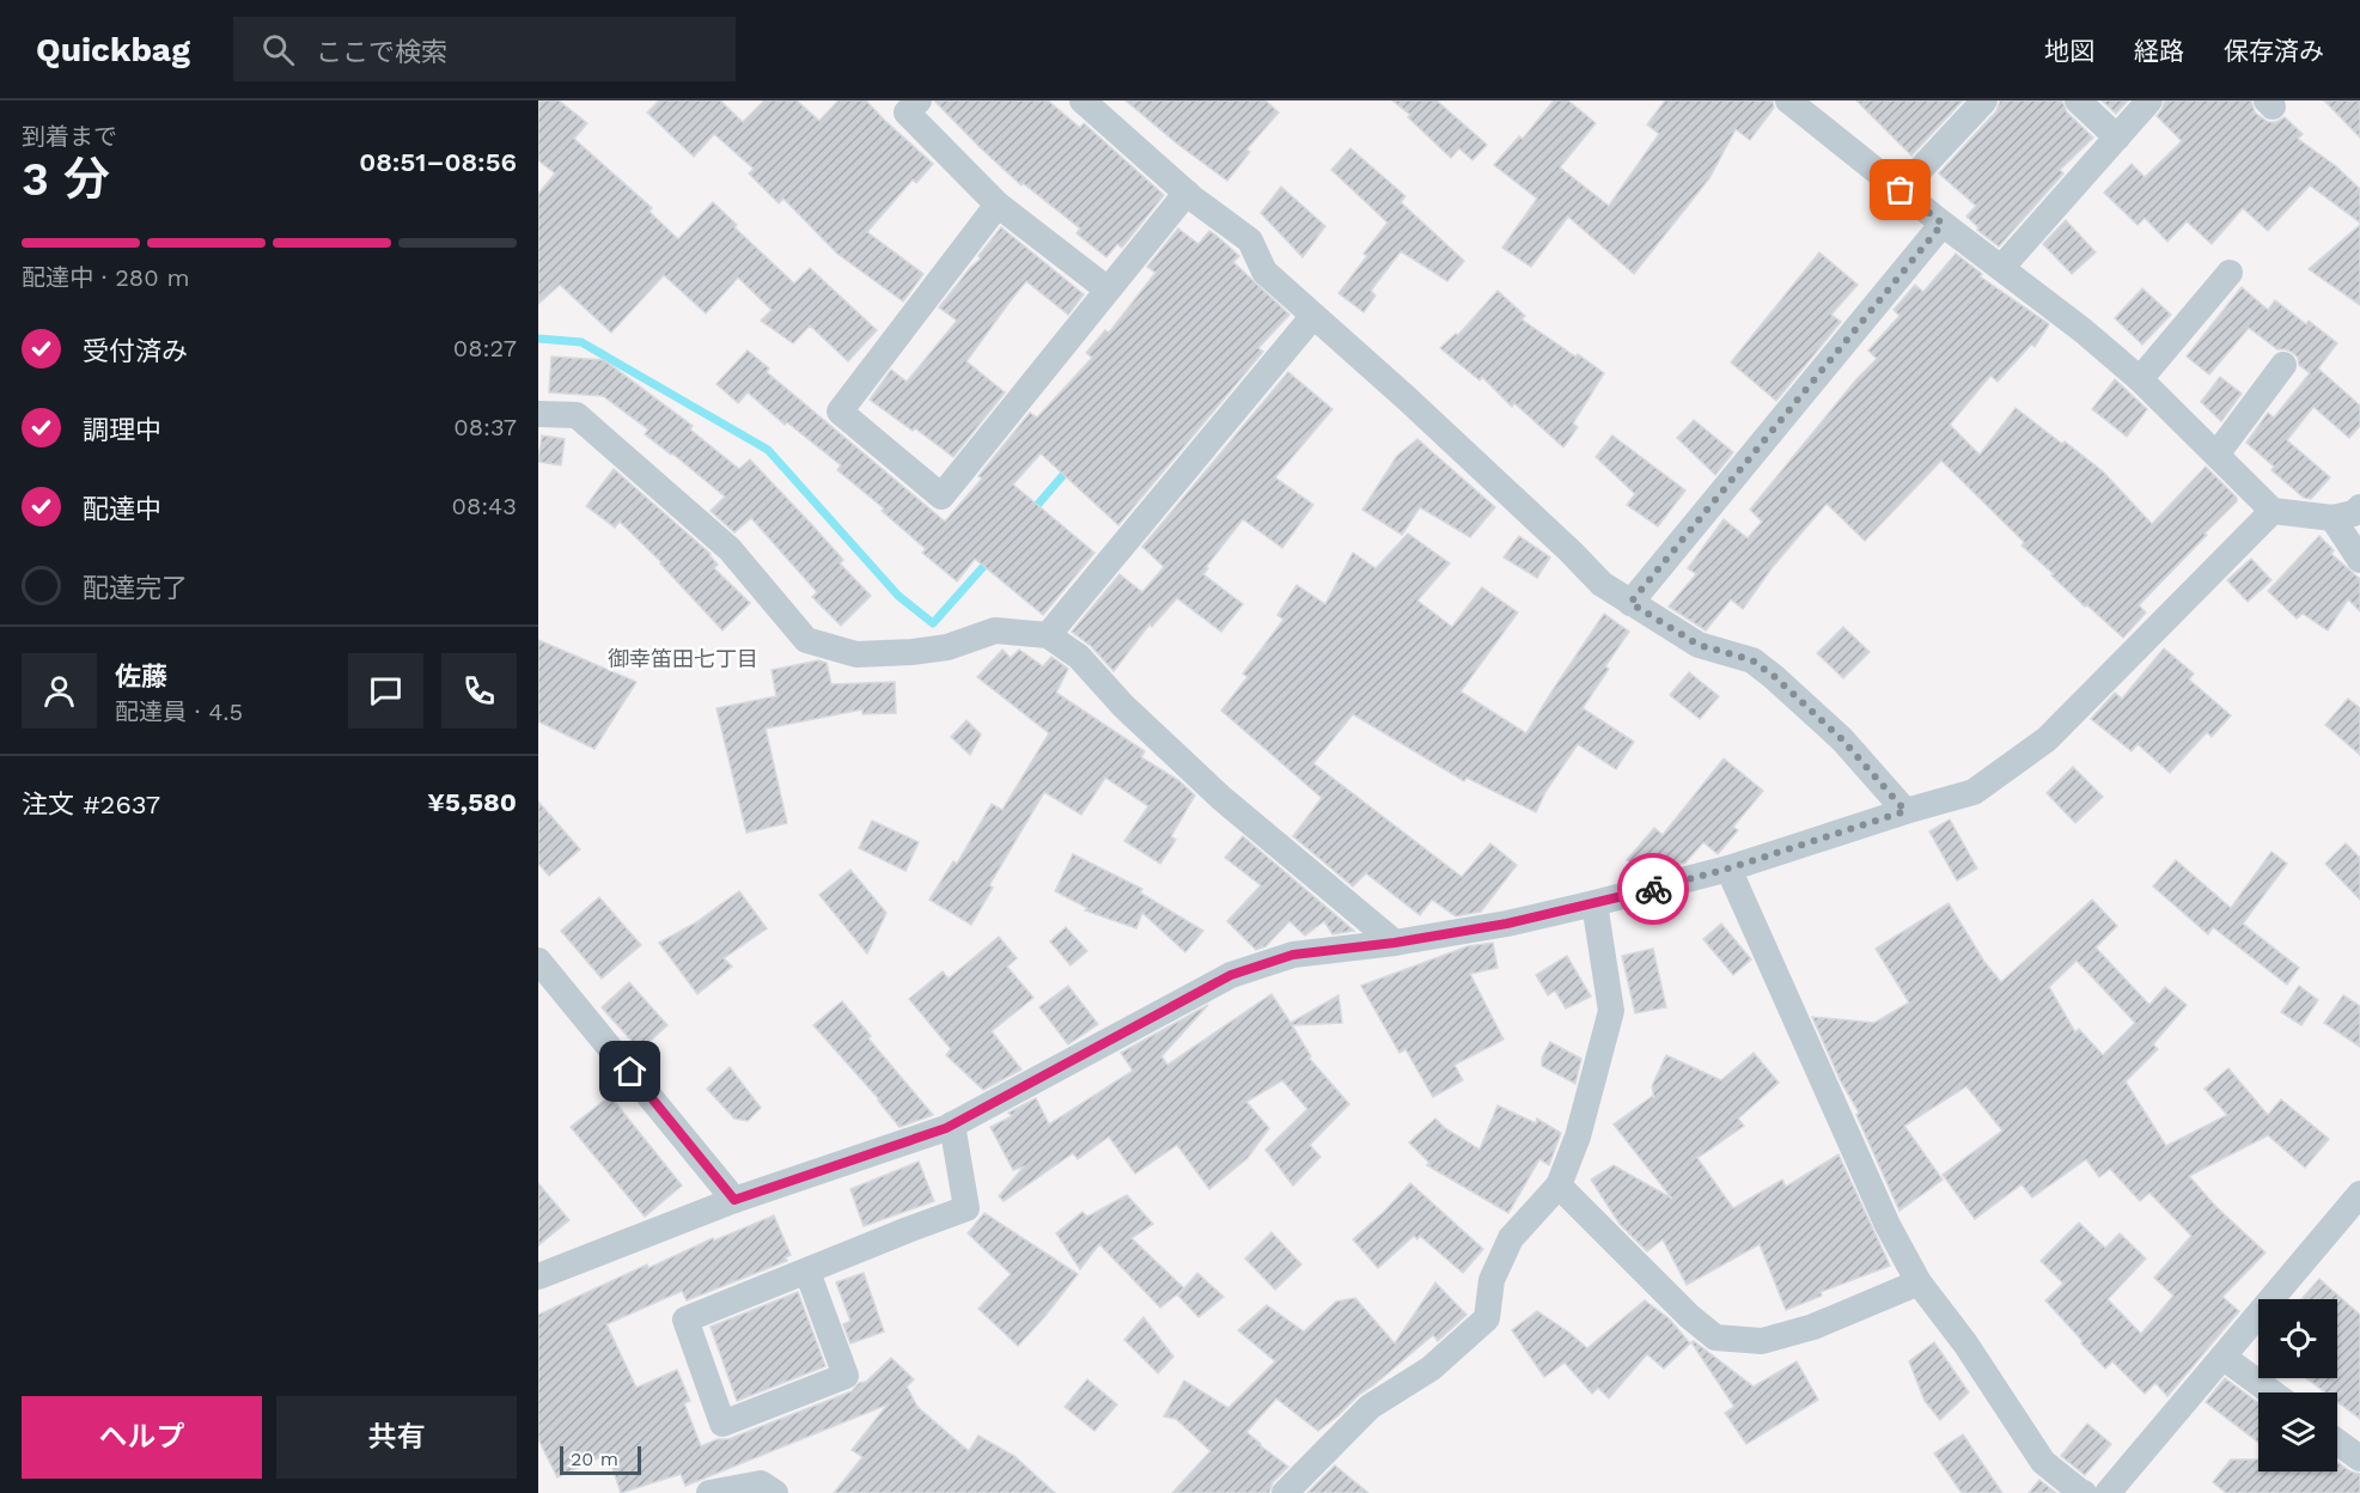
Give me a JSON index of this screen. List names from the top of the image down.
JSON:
{
  "districts": ["御幸笛田七丁目"],
  "scale_bar": "20 m",
  "page": {
    "header": "Quickbag",
    "search": "ここで検索",
    "nav": ["地図", "経路", "保存済み"],
    "heading": ["3 分", "到着まで", "08:51–08:56"],
    "panel": [
      "佐藤",
      "配達員 · 4.5",
      "注文 #2637",
      "¥5,580"
    ],
    "bar": "配達中 · 280 m",
    "list": [
      ["受付済み", "08:27"],
      ["調理中", "08:37"],
      ["配達中", "08:43"],
      "配達完了"
    ],
    "buttons": ["ヘルプ", "共有"],
    "scale": "20 m"
  }
}
